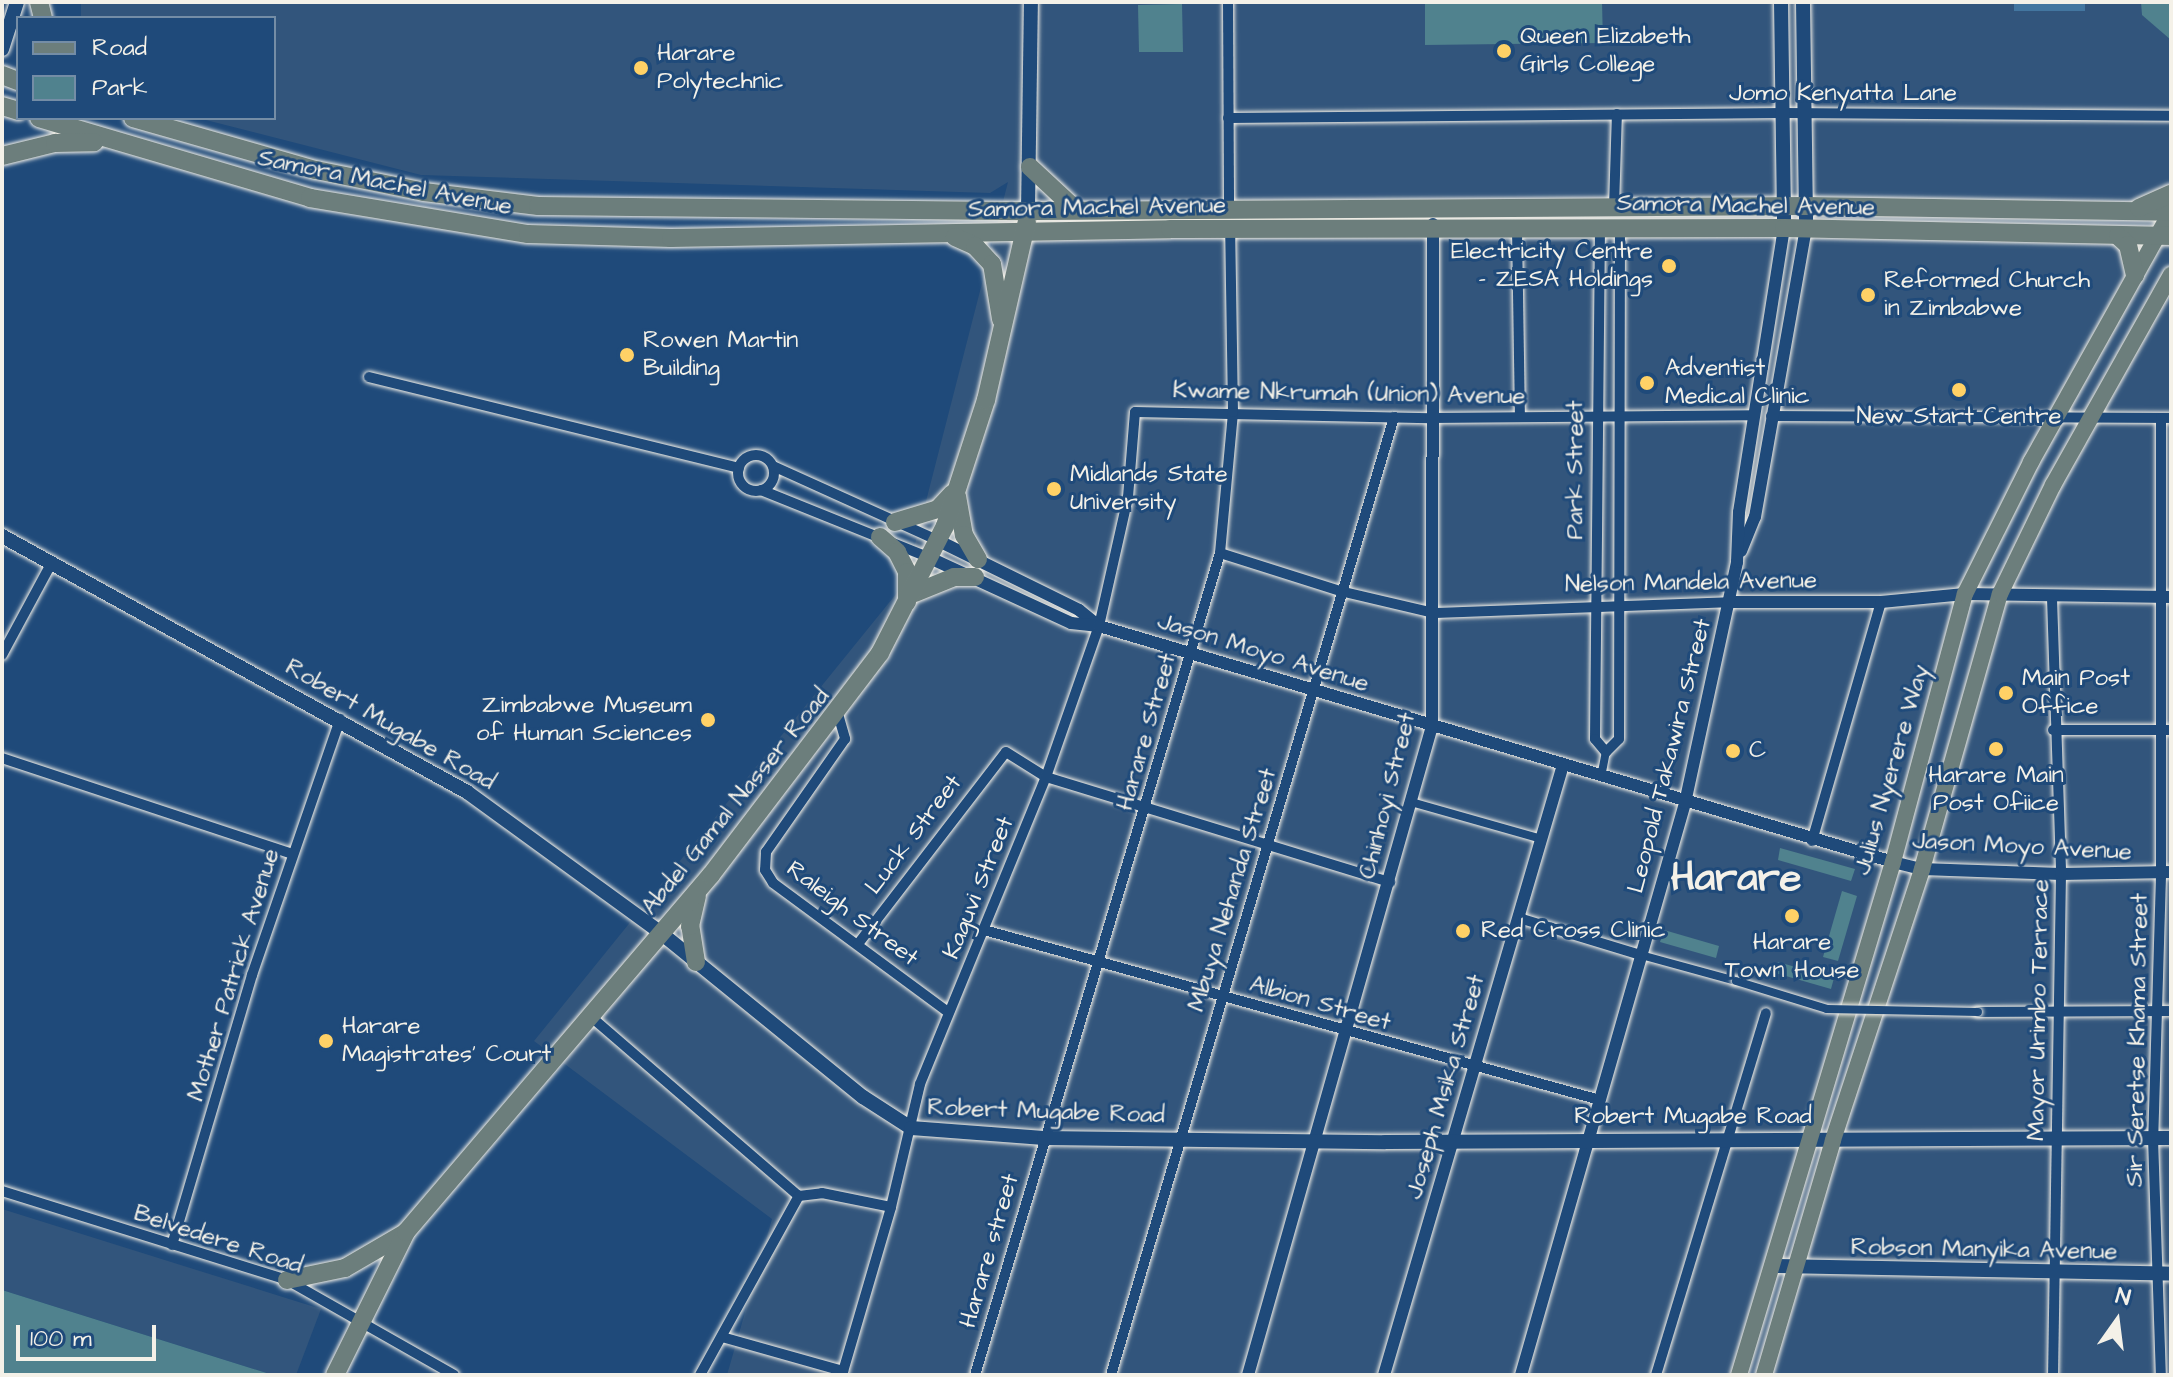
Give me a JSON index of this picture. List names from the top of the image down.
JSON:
{
  "streets": {
    "highway": ["Samora Machel Avenue", "Abdel Gamal Nasser Road"],
    "main road": [
      "Robert Mugabe Road",
      "Leopold Takawira Street",
      "Julius Nyerere Way",
      "Robson Manyika Avenue"
    ],
    "street": [
      "Jomo Kenyatta Lane",
      "Kwame Nkrumah (Union) Avenue",
      "Park Street",
      "Nelson Mandela Avenue",
      "Jason Moyo Avenue",
      "Harare Street",
      "Chinhoyi Street",
      "Luck Street",
      "Kaguvi Street",
      "Mbuya Nehanda Street",
      "Raleigh Street",
      "Mother Patrick Avenue",
      "Albion Street",
      "Mayor Urimbo Terrace",
      "Sir Seretse Khama Street",
      "Joseph Msika Street",
      "Belvedere Road",
      "Harare street"
    ]
  },
  "crossings": [
    ["Jomo Kenyatta Lane", "Leopold Takawira Street"],
    ["Samora Machel Avenue", "Park Street"],
    ["Samora Machel Avenue", "Harare Street"],
    ["Samora Machel Avenue", "Leopold Takawira Street"],
    ["Samora Machel Avenue", "Julius Nyerere Way"],
    ["Samora Machel Avenue", "Chinhoyi Street"],
    ["Samora Machel Avenue", "Abdel Gamal Nasser Road"],
    ["Kwame Nkrumah (Union) Avenue", "Park Street"],
    ["Kwame Nkrumah (Union) Avenue", "Harare Street"],
    ["Kwame Nkrumah (Union) Avenue", "Leopold Takawira Street"],
    ["Kwame Nkrumah (Union) Avenue", "Chinhoyi Street"],
    ["Kwame Nkrumah (Union) Avenue", "Kaguvi Street"],
    ["Kwame Nkrumah (Union) Avenue", "Mbuya Nehanda Street"],
    ["Park Street", "Nelson Mandela Avenue"],
    ["Nelson Mandela Avenue", "Harare Street"],
    ["Nelson Mandela Avenue", "Leopold Takawira Street"],
    ["Nelson Mandela Avenue", "Julius Nyerere Way"],
    ["Nelson Mandela Avenue", "Chinhoyi Street"],
    ["Nelson Mandela Avenue", "Mbuya Nehanda Street"],
    ["Nelson Mandela Avenue", "Mayor Urimbo Terrace"],
    ["Nelson Mandela Avenue", "Sir Seretse Khama Street"],
    ["Jason Moyo Avenue", "Harare Street"],
    ["Jason Moyo Avenue", "Leopold Takawira Street"],
    ["Jason Moyo Avenue", "Julius Nyerere Way"],
    ["Jason Moyo Avenue", "Chinhoyi Street"],
    ["Jason Moyo Avenue", "Abdel Gamal Nasser Road"],
    ["Jason Moyo Avenue", "Kaguvi Street"],
    ["Jason Moyo Avenue", "Mbuya Nehanda Street"],
    ["Jason Moyo Avenue", "Mayor Urimbo Terrace"],
    ["Jason Moyo Avenue", "Sir Seretse Khama Street"],
    ["Jason Moyo Avenue", "Joseph Msika Street"],
    ["Robert Mugabe Road", "Harare Street"],
    ["Robert Mugabe Road", "Leopold Takawira Street"],
    ["Robert Mugabe Road", "Julius Nyerere Way"],
    ["Robert Mugabe Road", "Chinhoyi Street"],
    ["Robert Mugabe Road", "Abdel Gamal Nasser Road"],
    ["Robert Mugabe Road", "Kaguvi Street"],
    ["Robert Mugabe Road", "Mbuya Nehanda Street"],
    ["Robert Mugabe Road", "Mother Patrick Avenue"],
    ["Robert Mugabe Road", "Mayor Urimbo Terrace"],
    ["Robert Mugabe Road", "Sir Seretse Khama Street"],
    ["Robert Mugabe Road", "Joseph Msika Street"],
    ["Robert Mugabe Road", "Harare street"],
    ["Harare Street", "Albion Street"],
    ["Harare Street", "Harare street"],
    ["Leopold Takawira Street", "Albion Street"],
    ["Julius Nyerere Way", "Robson Manyika Avenue"],
    ["Chinhoyi Street", "Albion Street"],
    ["Abdel Gamal Nasser Road", "Raleigh Street"],
    ["Abdel Gamal Nasser Road", "Belvedere Road"],
    ["Luck Street", "Kaguvi Street"],
    ["Luck Street", "Raleigh Street"],
    ["Kaguvi Street", "Raleigh Street"],
    ["Kaguvi Street", "Albion Street"],
    ["Mbuya Nehanda Street", "Albion Street"],
    ["Mother Patrick Avenue", "Belvedere Road"],
    ["Albion Street", "Joseph Msika Street"],
    ["Mayor Urimbo Terrace", "Robson Manyika Avenue"],
    ["Sir Seretse Khama Street", "Robson Manyika Avenue"]
  ],
  "districts": ["Harare"],
  "places": [
    "Queen Elizabeth Girls College",
    "Harare Polytechnic",
    "Electricity Centre - ZESA Holdings",
    "Reformed Church in Zimbabwe",
    "Rowen Martin Building",
    "Adventist Medical Clinic",
    "New Start Centre",
    "Midlands State University",
    "Main Post Office",
    "Zimbabwe Museum of Human Sciences",
    "Harare Main Post Ofiice",
    "C",
    "Harare Town House",
    "Red Cross Clinic",
    "Harare Magistrates’ Court"
  ],
  "legend": ["Road", "Park"],
  "scale_bar": "100 m",
  "north": "top"
}
